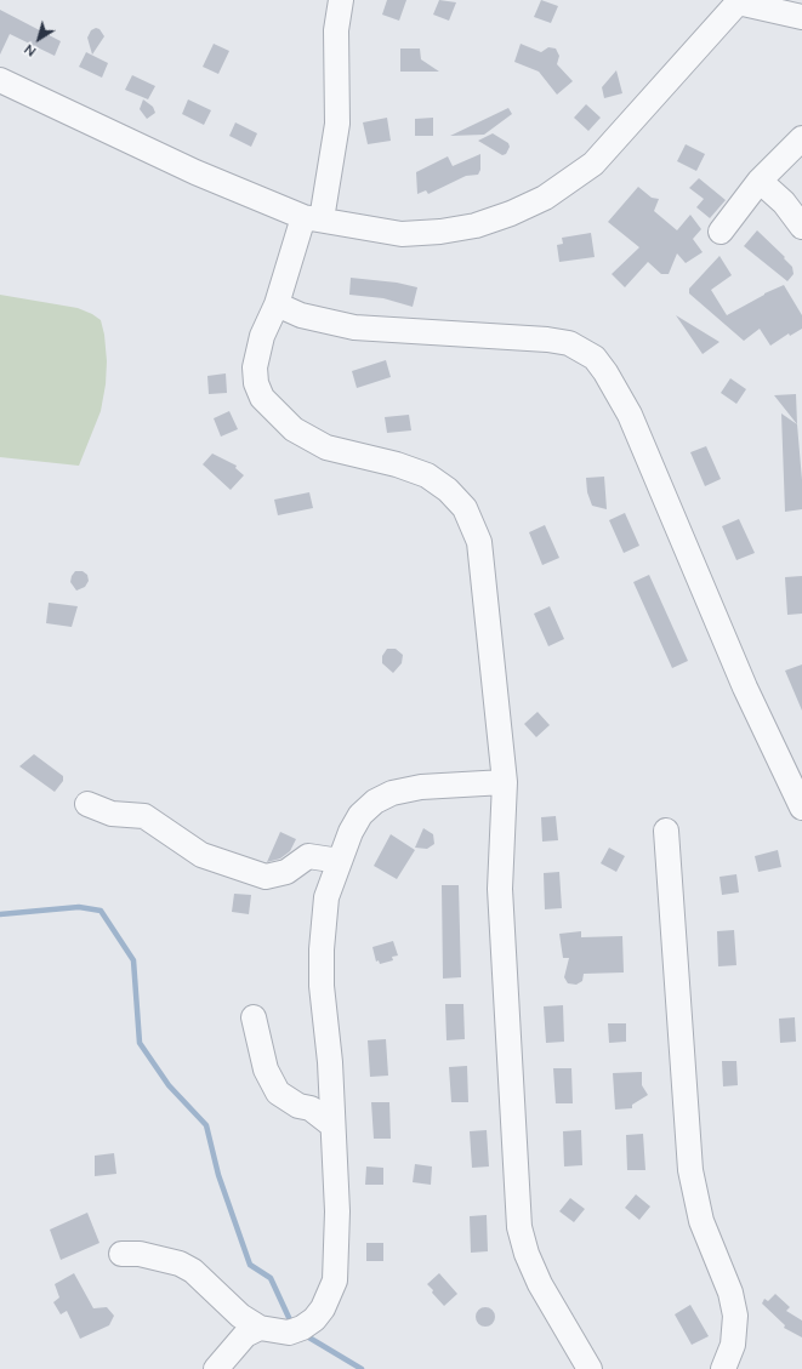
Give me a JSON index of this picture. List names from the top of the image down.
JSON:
{
  "north": "bottom left"
}
